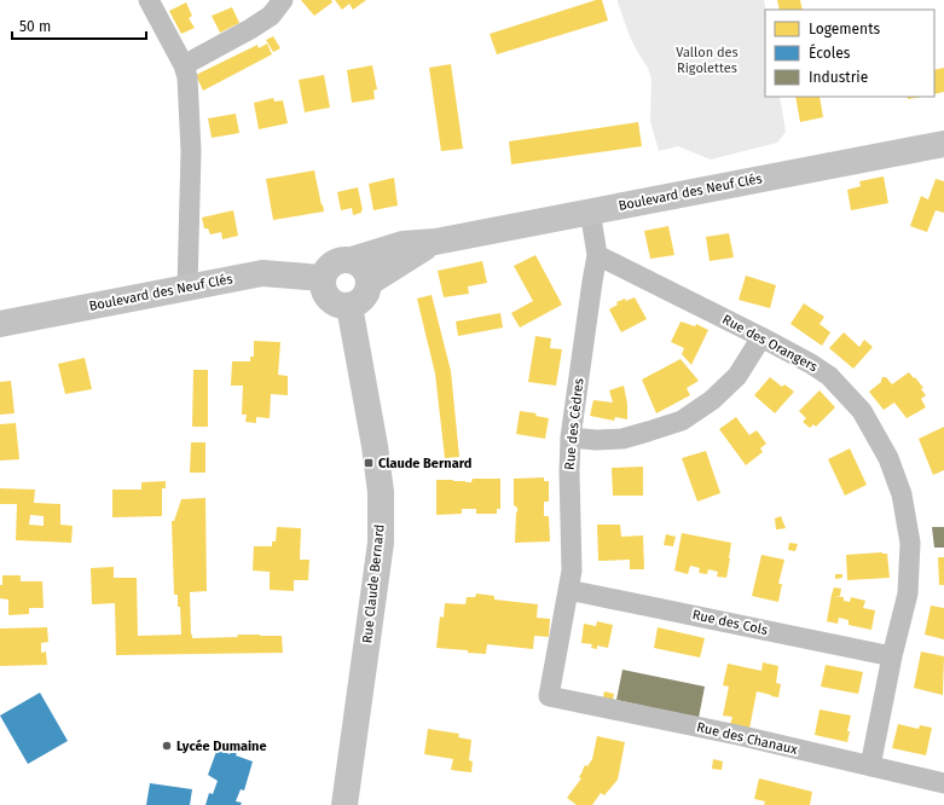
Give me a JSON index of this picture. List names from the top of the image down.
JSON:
{
  "streets": {
    "main road": ["Boulevard des Neuf Clés", "Rue Claude Bernard"],
    "street": [
      "Rue des Orangers",
      "Rue des Cèdres",
      "Rue des Cols",
      "Rue des Chanaux"
    ]
  },
  "crossings": [
    ["Boulevard des Neuf Clés", "Rue des Cèdres"],
    ["Boulevard des Neuf Clés", "Rue Claude Bernard"],
    ["Rue des Orangers", "Rue des Cèdres"],
    ["Rue des Orangers", "Rue des Cols"],
    ["Rue des Orangers", "Rue des Chanaux"],
    ["Rue des Cèdres", "Rue des Cols"],
    ["Rue des Cèdres", "Rue des Chanaux"]
  ],
  "parks": ["Vallon des Rigolettes"],
  "places": {
    "transit": ["Claude Bernard"],
    "other": ["Lycée Dumaine"]
  },
  "legend": ["Logements", "Écoles", "Industrie"],
  "scale_bar": "50 m"
}
